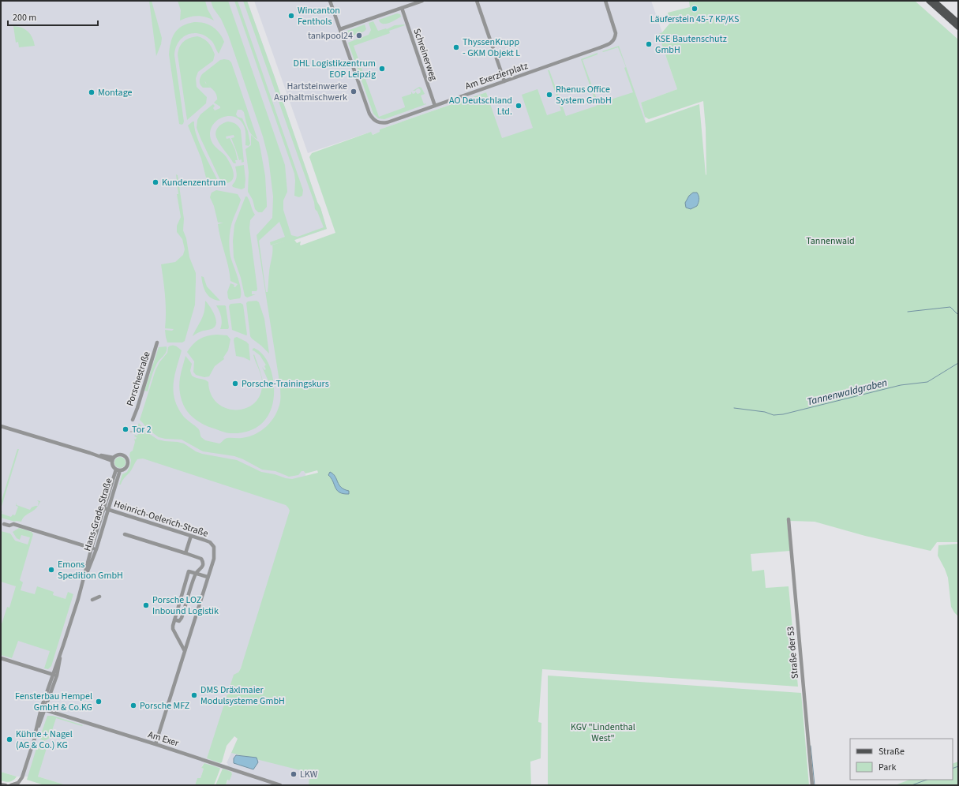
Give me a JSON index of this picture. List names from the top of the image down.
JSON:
{
  "streets": {
    "street": [
      "Schreinerweg",
      "Am Exerzierplatz",
      "Porschestraße",
      "Hans-Grade-Straße",
      "Heinrich-Oelerich-Straße",
      "Straße der 53",
      "Am Exer"
    ]
  },
  "crossings": [
    ["Schreinerweg", "Am Exerzierplatz"],
    ["Hans-Grade-Straße", "Heinrich-Oelerich-Straße"],
    ["Hans-Grade-Straße", "Am Exer"],
    ["Heinrich-Oelerich-Straße", "Am Exer"]
  ],
  "water": ["Tannenwaldgraben"],
  "parks": ["Tannenwald", "KGV \"Lindenthal West\""],
  "places": [
    "Läuferstein 45-7 KP/KS",
    "Wincanton Fenthols",
    "tankpool24",
    "KSE Bautenschutz GmbH",
    "ThyssenKrupp - GKM Objekt L",
    "DHL Logistikzentrum EOP Leipzig",
    "Hartsteinwerke Asphaltmischwerk",
    "Montage",
    "Rhenus Office System GmbH",
    "AO Deutschland Ltd.",
    "Kundenzentrum",
    "Porsche-Trainingskurs",
    "Tor 2",
    "Emons Spedition GmbH",
    "Porsche LOZ Inbound Logistik",
    "DMS Dräxlmaier Modulsysteme GmbH",
    "Fensterbau Hempel GmbH & Co.KG",
    "Porsche MFZ",
    "Kühne + Nagel (AG & Co.) KG",
    "LKW"
  ],
  "legend": ["Straße", "Park"],
  "scale_bar": "200 m"
}
